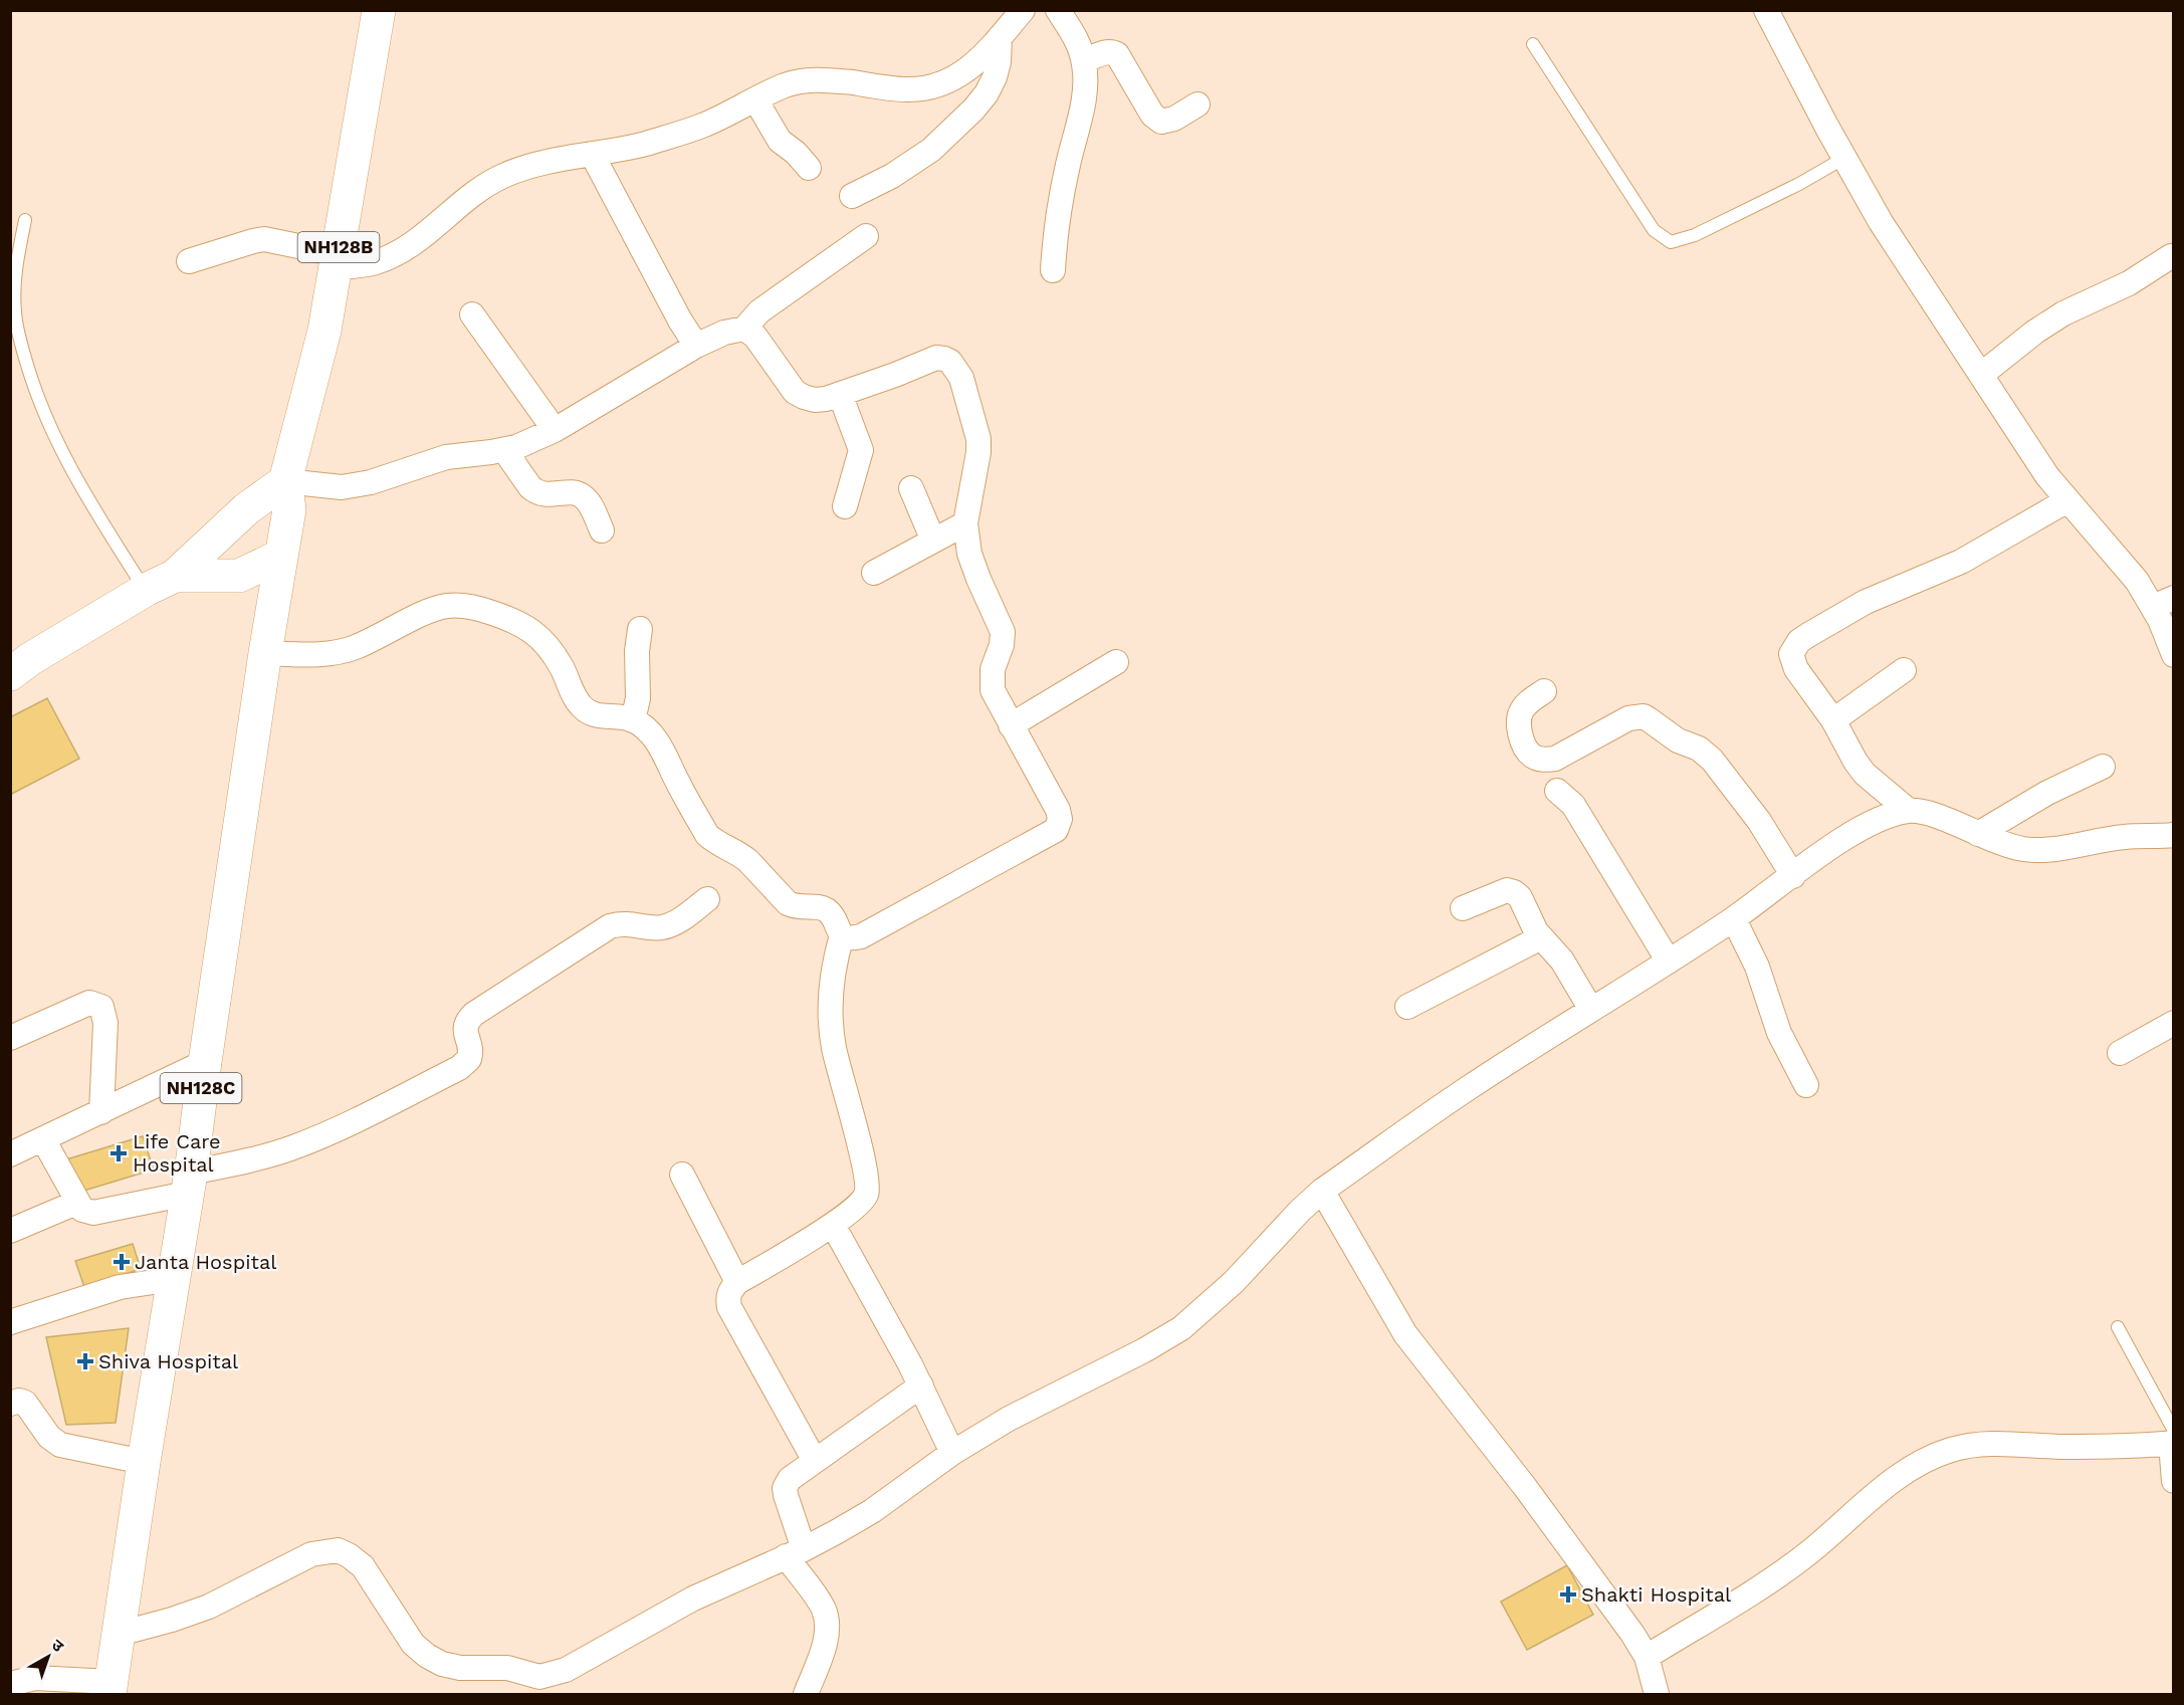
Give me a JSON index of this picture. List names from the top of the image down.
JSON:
{
  "streets": {
    "highway": ["NH128B", "NH128C"]
  },
  "crossings": [
    ["NH128B", "NH128C"]
  ],
  "places": {
    "health": [
      "Life Care Hospital",
      "Janta Hospital",
      "Shiva Hospital",
      "Shakti Hospital"
    ]
  },
  "north": "top right"
}
